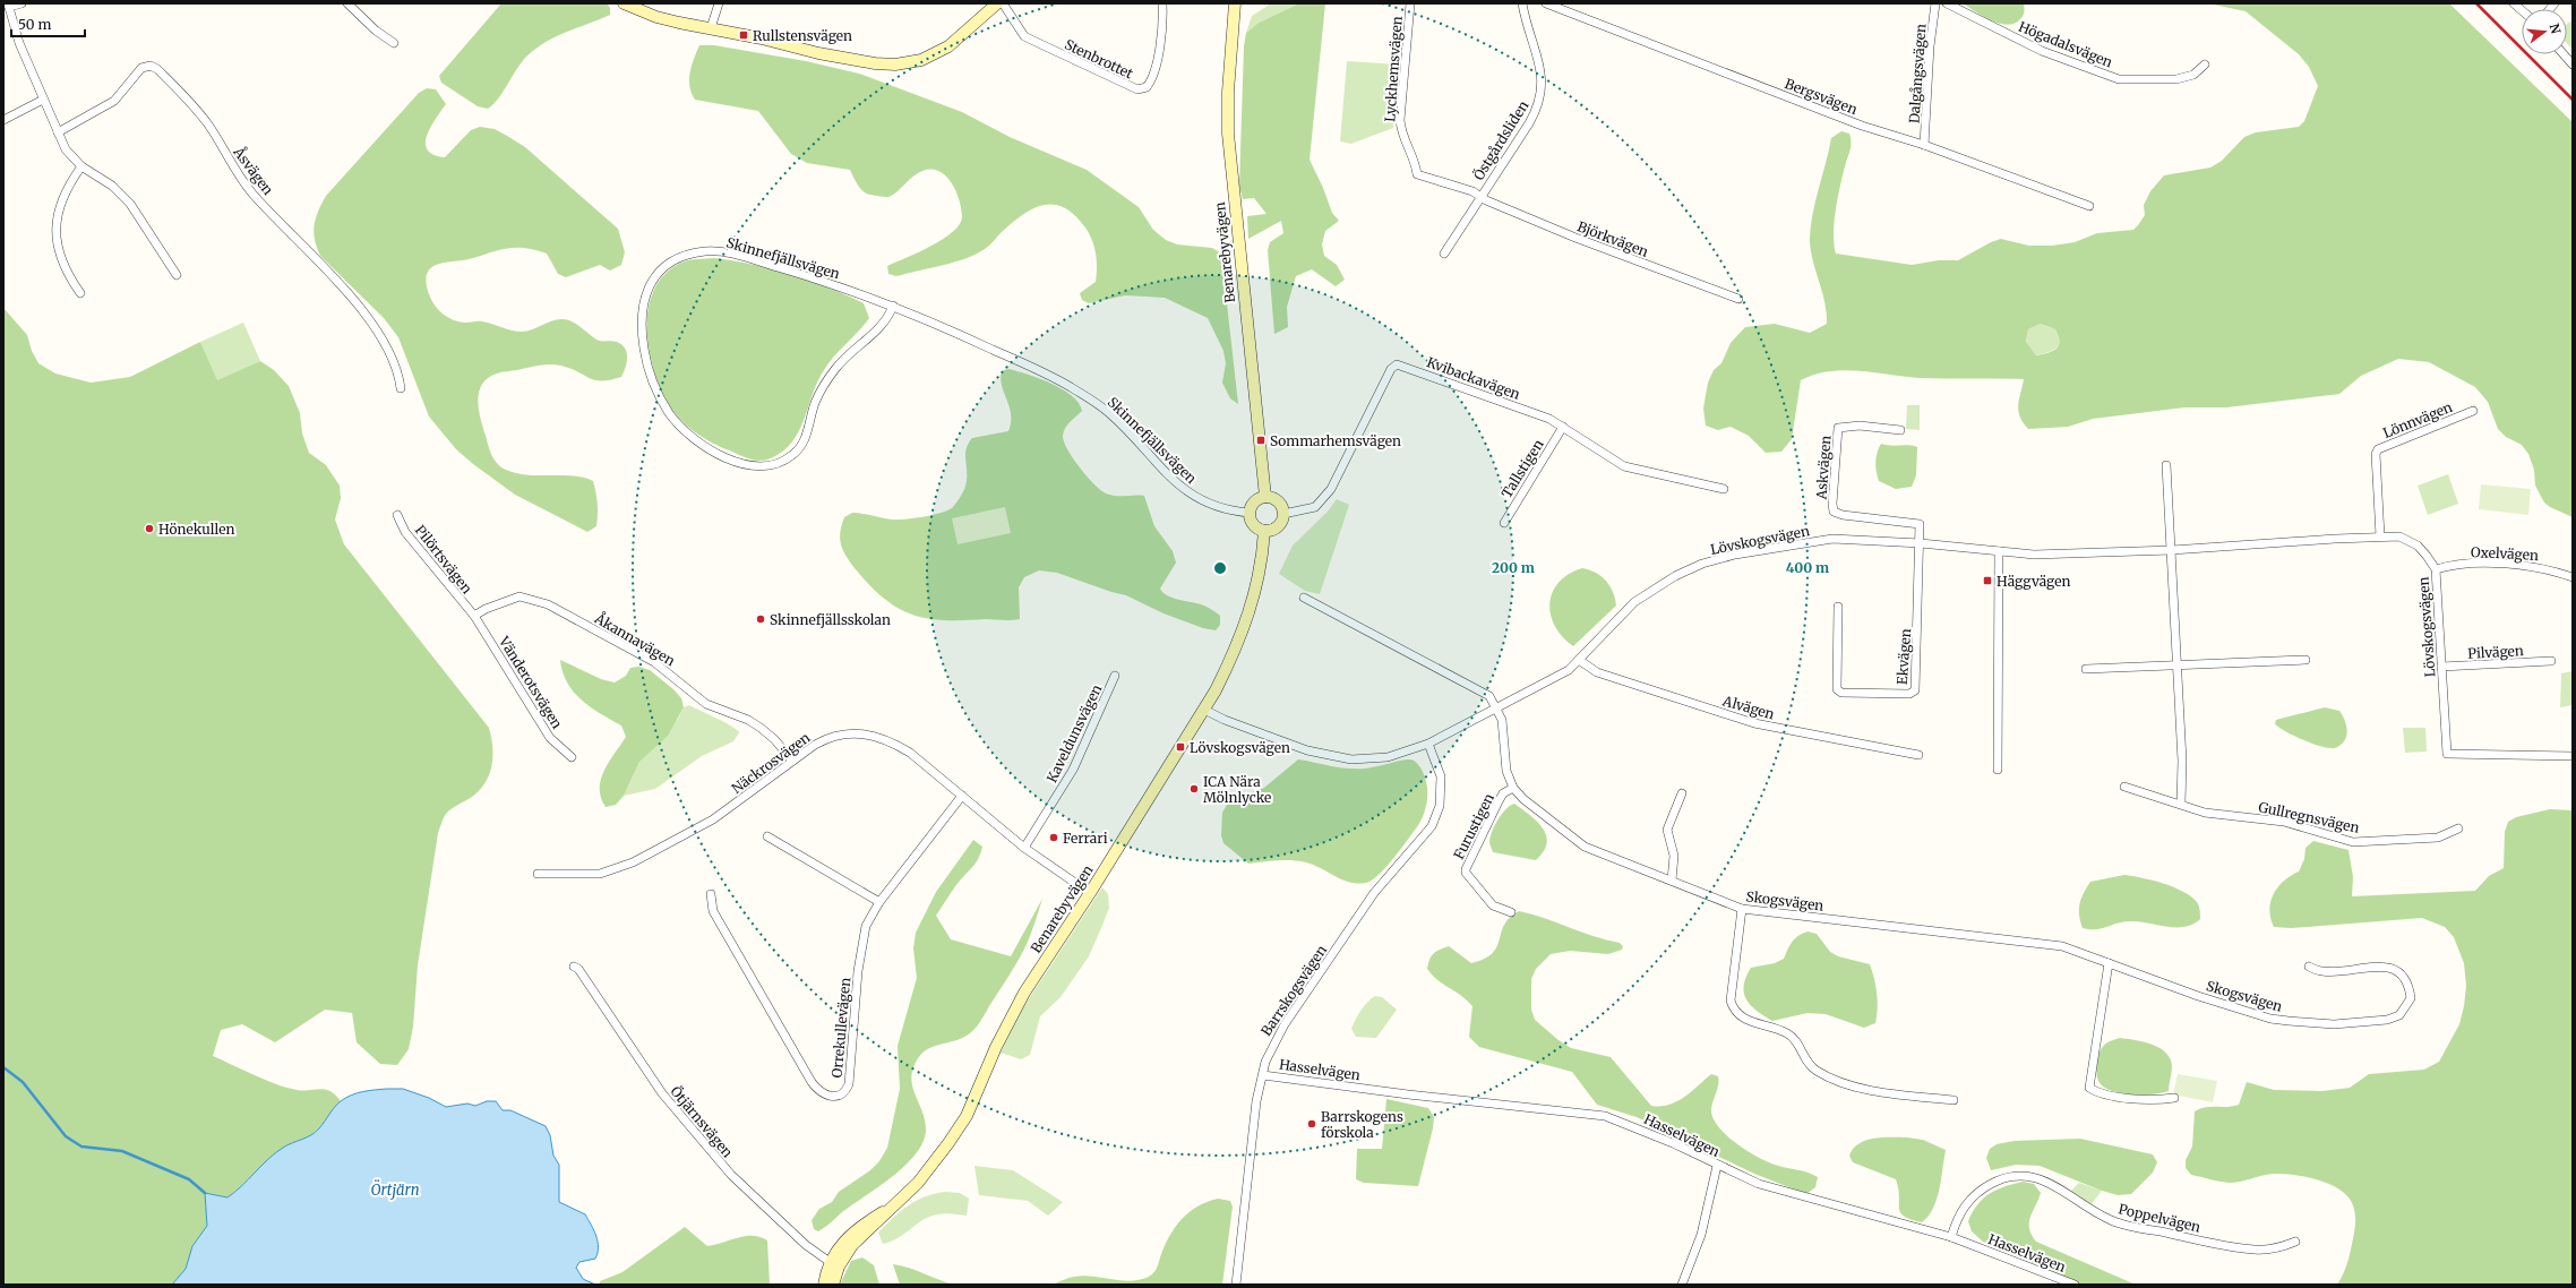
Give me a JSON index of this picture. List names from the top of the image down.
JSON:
{
  "streets": {
    "street": [
      "Högadalsvägen",
      "Stenbrottet",
      "Lyckhemsvägen",
      "Dalgångsvägen",
      "Bergsvägen",
      "Östgårdsliden",
      "Åsvägen",
      "Björkvägen",
      "Benarebyvägen",
      "Skinnefjällsvägen",
      "Kvibackavägen",
      "Lönnvägen",
      "Askvägen",
      "Tallstigen",
      "Lövskogsvägen",
      "Oxelvägen",
      "Pilörtsvägen",
      "Åkannavägen",
      "Pilvägen",
      "Ekvägen",
      "Vänderotsvägen",
      "Alvägen",
      "Kaveldunsvägen",
      "Näckrosvägen",
      "Gullregnsvägen",
      "Furustigen",
      "Skogsvägen",
      "Barrskogsvägen",
      "Orrekullevägen",
      "Hasselvägen",
      "Ötjärnsvägen",
      "Poppelvägen"
    ]
  },
  "crossings": [
    ["Lyckhemsvägen", "Östgårdsliden"],
    ["Lyckhemsvägen", "Björkvägen"],
    ["Dalgångsvägen", "Bergsvägen"],
    ["Östgårdsliden", "Björkvägen"],
    ["Benarebyvägen", "Skinnefjällsvägen"],
    ["Benarebyvägen", "Kvibackavägen"],
    ["Benarebyvägen", "Lövskogsvägen"],
    ["Benarebyvägen", "Näckrosvägen"],
    ["Benarebyvägen", "Ötjärnsvägen"],
    ["Skinnefjällsvägen", "Kvibackavägen"],
    ["Kvibackavägen", "Tallstigen"],
    ["Lönnvägen", "Lövskogsvägen"],
    ["Askvägen", "Lövskogsvägen"],
    ["Askvägen", "Ekvägen"],
    ["Lövskogsvägen", "Oxelvägen"],
    ["Lövskogsvägen", "Pilvägen"],
    ["Lövskogsvägen", "Ekvägen"],
    ["Lövskogsvägen", "Alvägen"],
    ["Lövskogsvägen", "Skogsvägen"],
    ["Lövskogsvägen", "Barrskogsvägen"],
    ["Pilörtsvägen", "Åkannavägen"],
    ["Pilörtsvägen", "Vänderotsvägen"],
    ["Åkannavägen", "Vänderotsvägen"],
    ["Åkannavägen", "Näckrosvägen"],
    ["Kaveldunsvägen", "Näckrosvägen"],
    ["Näckrosvägen", "Orrekullevägen"],
    ["Furustigen", "Skogsvägen"],
    ["Barrskogsvägen", "Hasselvägen"],
    ["Hasselvägen", "Poppelvägen"]
  ],
  "water": ["Örtjärn"],
  "places": {
    "transit": [
      "Rullstensvägen",
      "Sommarhemsvägen",
      "Häggvägen",
      "Lövskogsvägen"
    ],
    "other": [
      "Hönekullen",
      "Skinnefjällsskolan",
      "ICA Nära Mölnlycke",
      "Ferrari",
      "Barrskogens förskola"
    ]
  },
  "scale_bar": "50 m",
  "north": "right",
  "rings": ["200 m", "400 m"]
}
